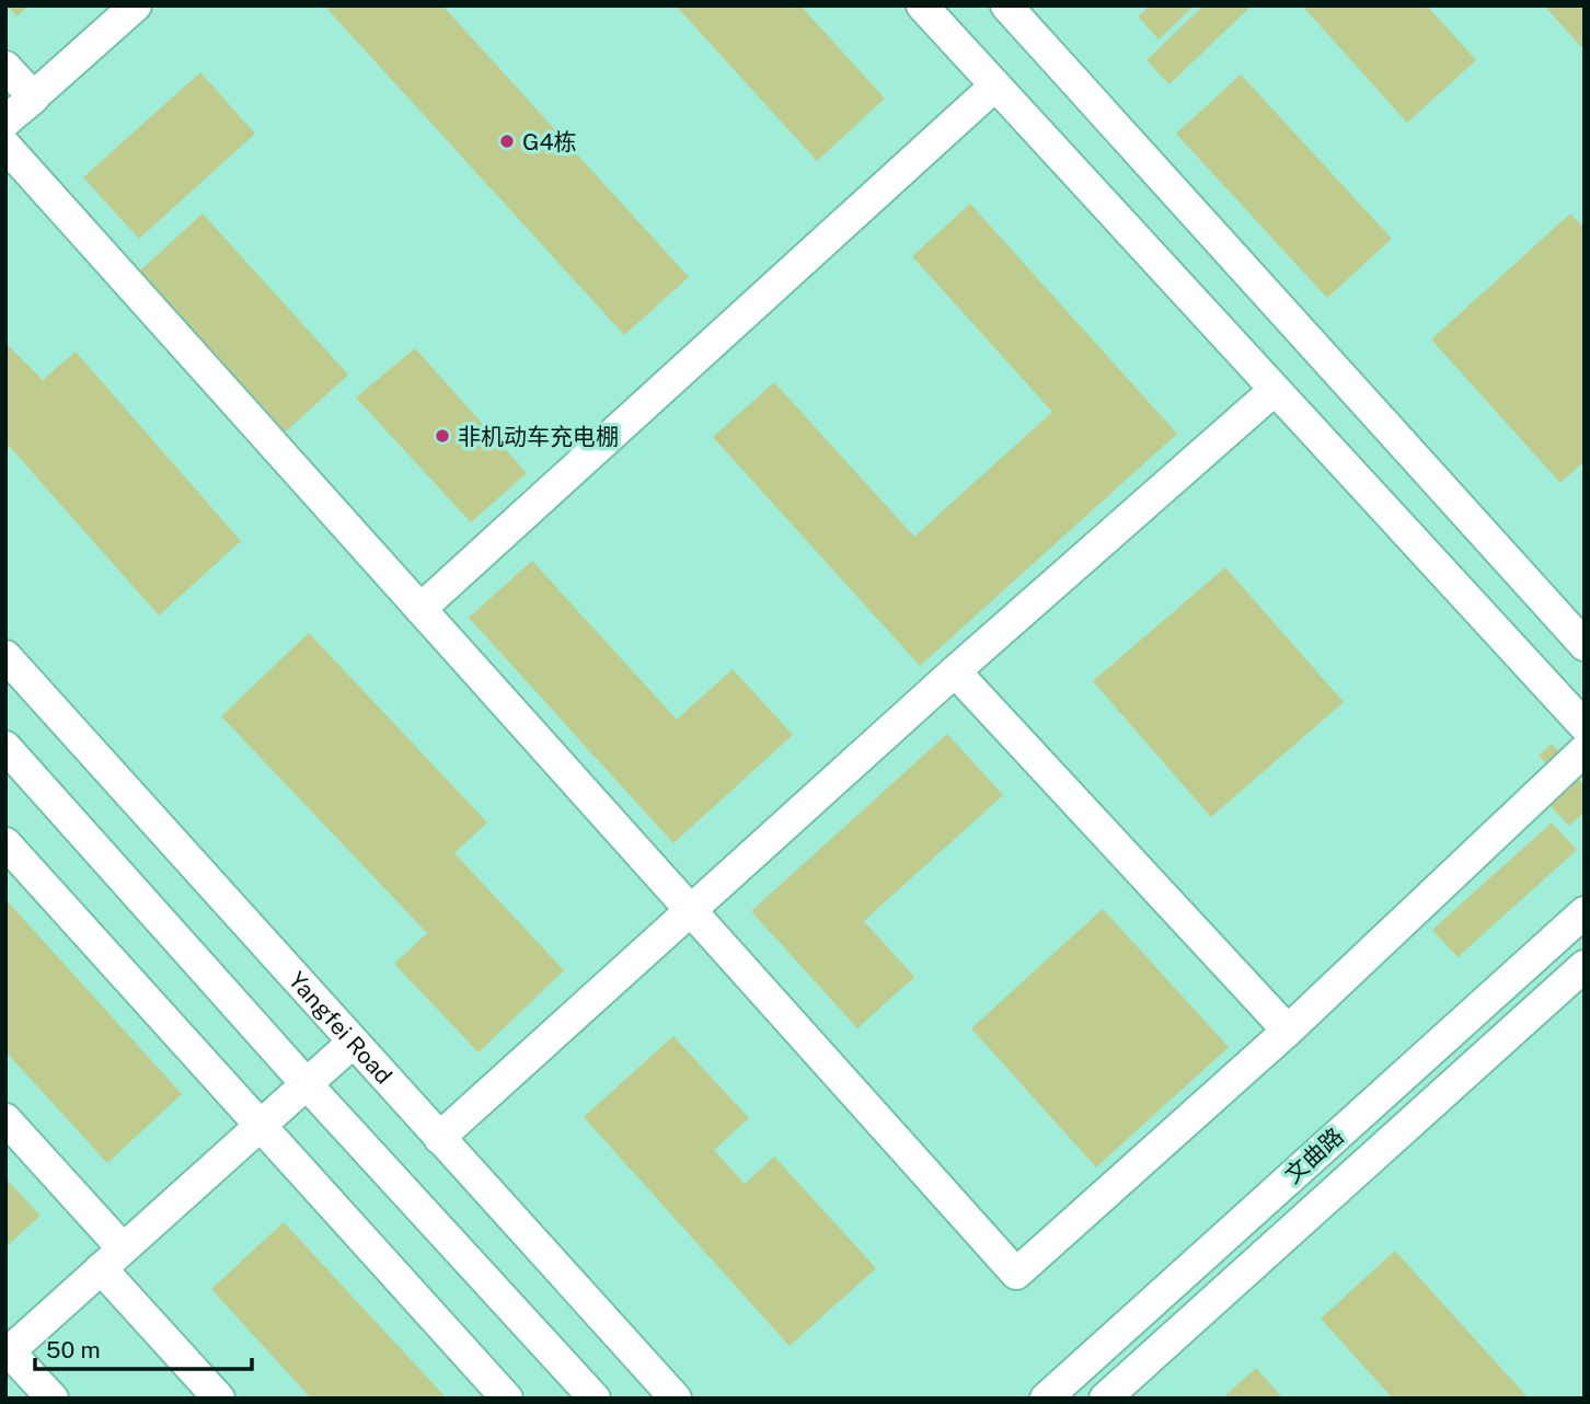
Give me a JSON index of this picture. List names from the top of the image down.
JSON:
{
  "streets": {
    "street": ["Yangfei Road", "文曲路"]
  },
  "places": ["G4栋", "非机动车充电棚"],
  "scale_bar": "50 m"
}
